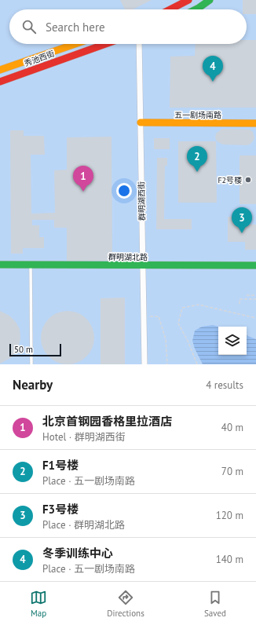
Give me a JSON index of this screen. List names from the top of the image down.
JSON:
{
  "streets": {
    "street": [
      "秀池西街",
      "五一剧场南路",
      "群明湖西街",
      "群明湖北路"
    ]
  },
  "crossings": [
    ["五一剧场南路", "群明湖西街"],
    ["群明湖西街", "群明湖北路"]
  ],
  "places": ["F2号楼"],
  "scale_bar": "50 m",
  "page": {
    "search": "Search here",
    "pins": [
      "4",
      "2",
      "1",
      "3"
    ],
    "scale": "50 m",
    "heading": ["Nearby", "4 results"],
    "list": [
      {
        "mark": "1",
        "name": "北京首钢园香格里拉酒店",
        "note": "Hotel · 群明湖西街",
        "value": "40 m"
      },
      {
        "mark": "2",
        "name": "F1号楼",
        "note": "Place · 五一剧场南路",
        "value": "70 m"
      },
      {
        "mark": "3",
        "name": "F3号楼",
        "note": "Place · 群明湖北路",
        "value": "120 m"
      },
      {
        "mark": "4",
        "name": "冬季训练中心",
        "note": "Place · 五一剧场南路",
        "value": "140 m"
      }
    ],
    "nav": ["Map", "Directions", "Saved"]
  }
}
